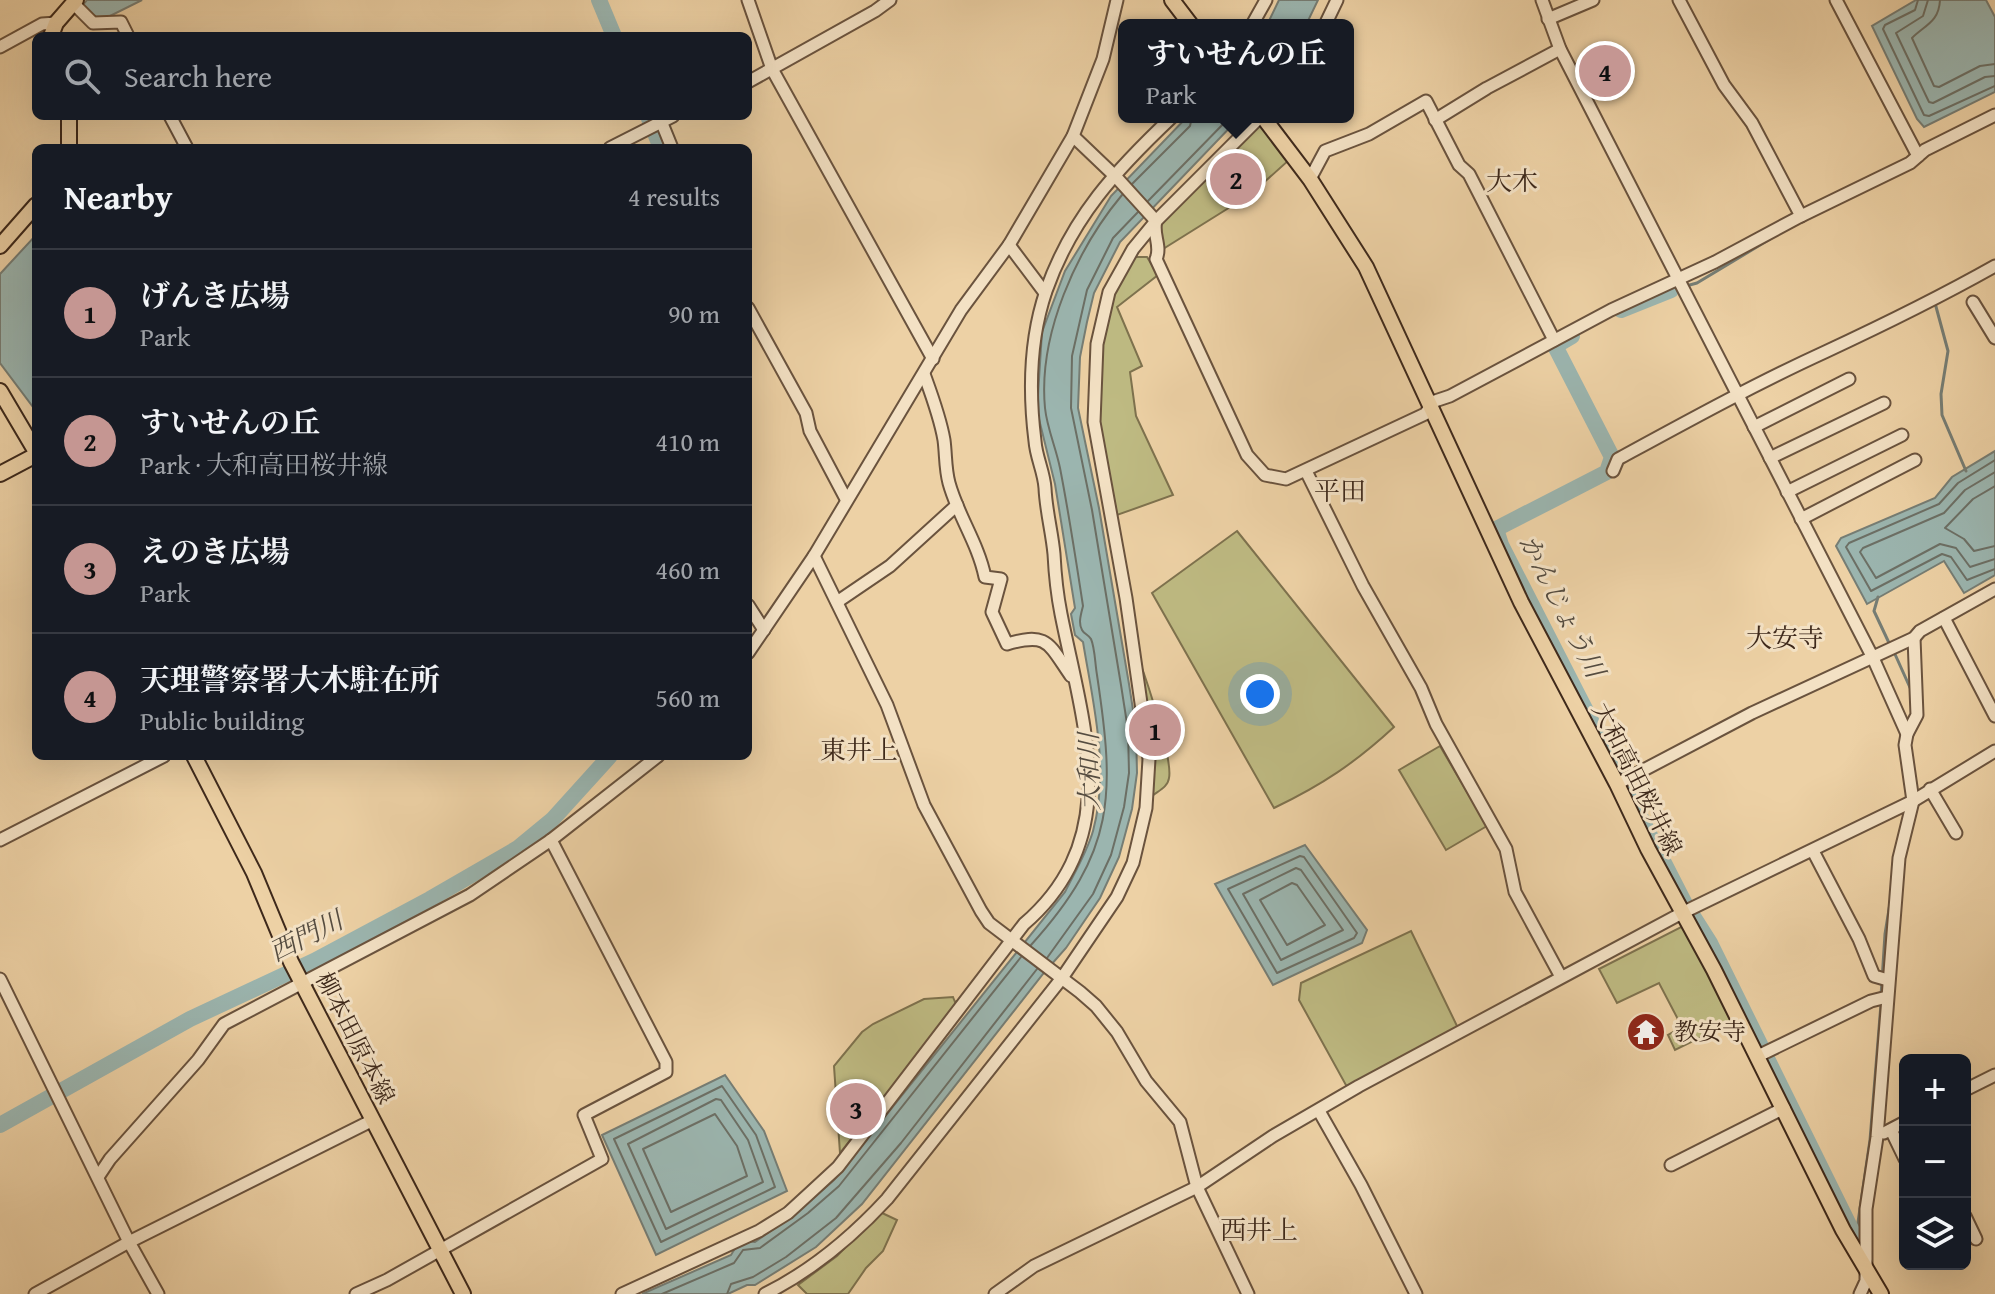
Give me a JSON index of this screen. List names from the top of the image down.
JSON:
{
  "streets": {
    "main road": ["大和高田桜井線", "柳本田原本線"]
  },
  "districts": [
    "大木",
    "平田",
    "大安寺",
    "東井上",
    "西井上"
  ],
  "water": ["かんじょう川", "大和川", "西門川"],
  "places": {
    "temple": ["教安寺"]
  },
  "page": {
    "popup": ["すいせんの丘", "Park"],
    "search": "Search here",
    "pins": [
      "4",
      "2",
      "1",
      "3"
    ],
    "heading": ["Nearby", "4 results"],
    "list": [
      {
        "mark": "1",
        "name": "げんき広場",
        "note": "Park",
        "value": "90 m"
      },
      {
        "mark": "2",
        "name": "すいせんの丘",
        "note": "Park · 大和高田桜井線",
        "value": "410 m"
      },
      {
        "mark": "3",
        "name": "えのき広場",
        "note": "Park",
        "value": "460 m"
      },
      {
        "mark": "4",
        "name": "天理警察署大木駐在所",
        "note": "Public building",
        "value": "560 m"
      }
    ],
    "map_buttons": ["+", "−"]
  }
}
